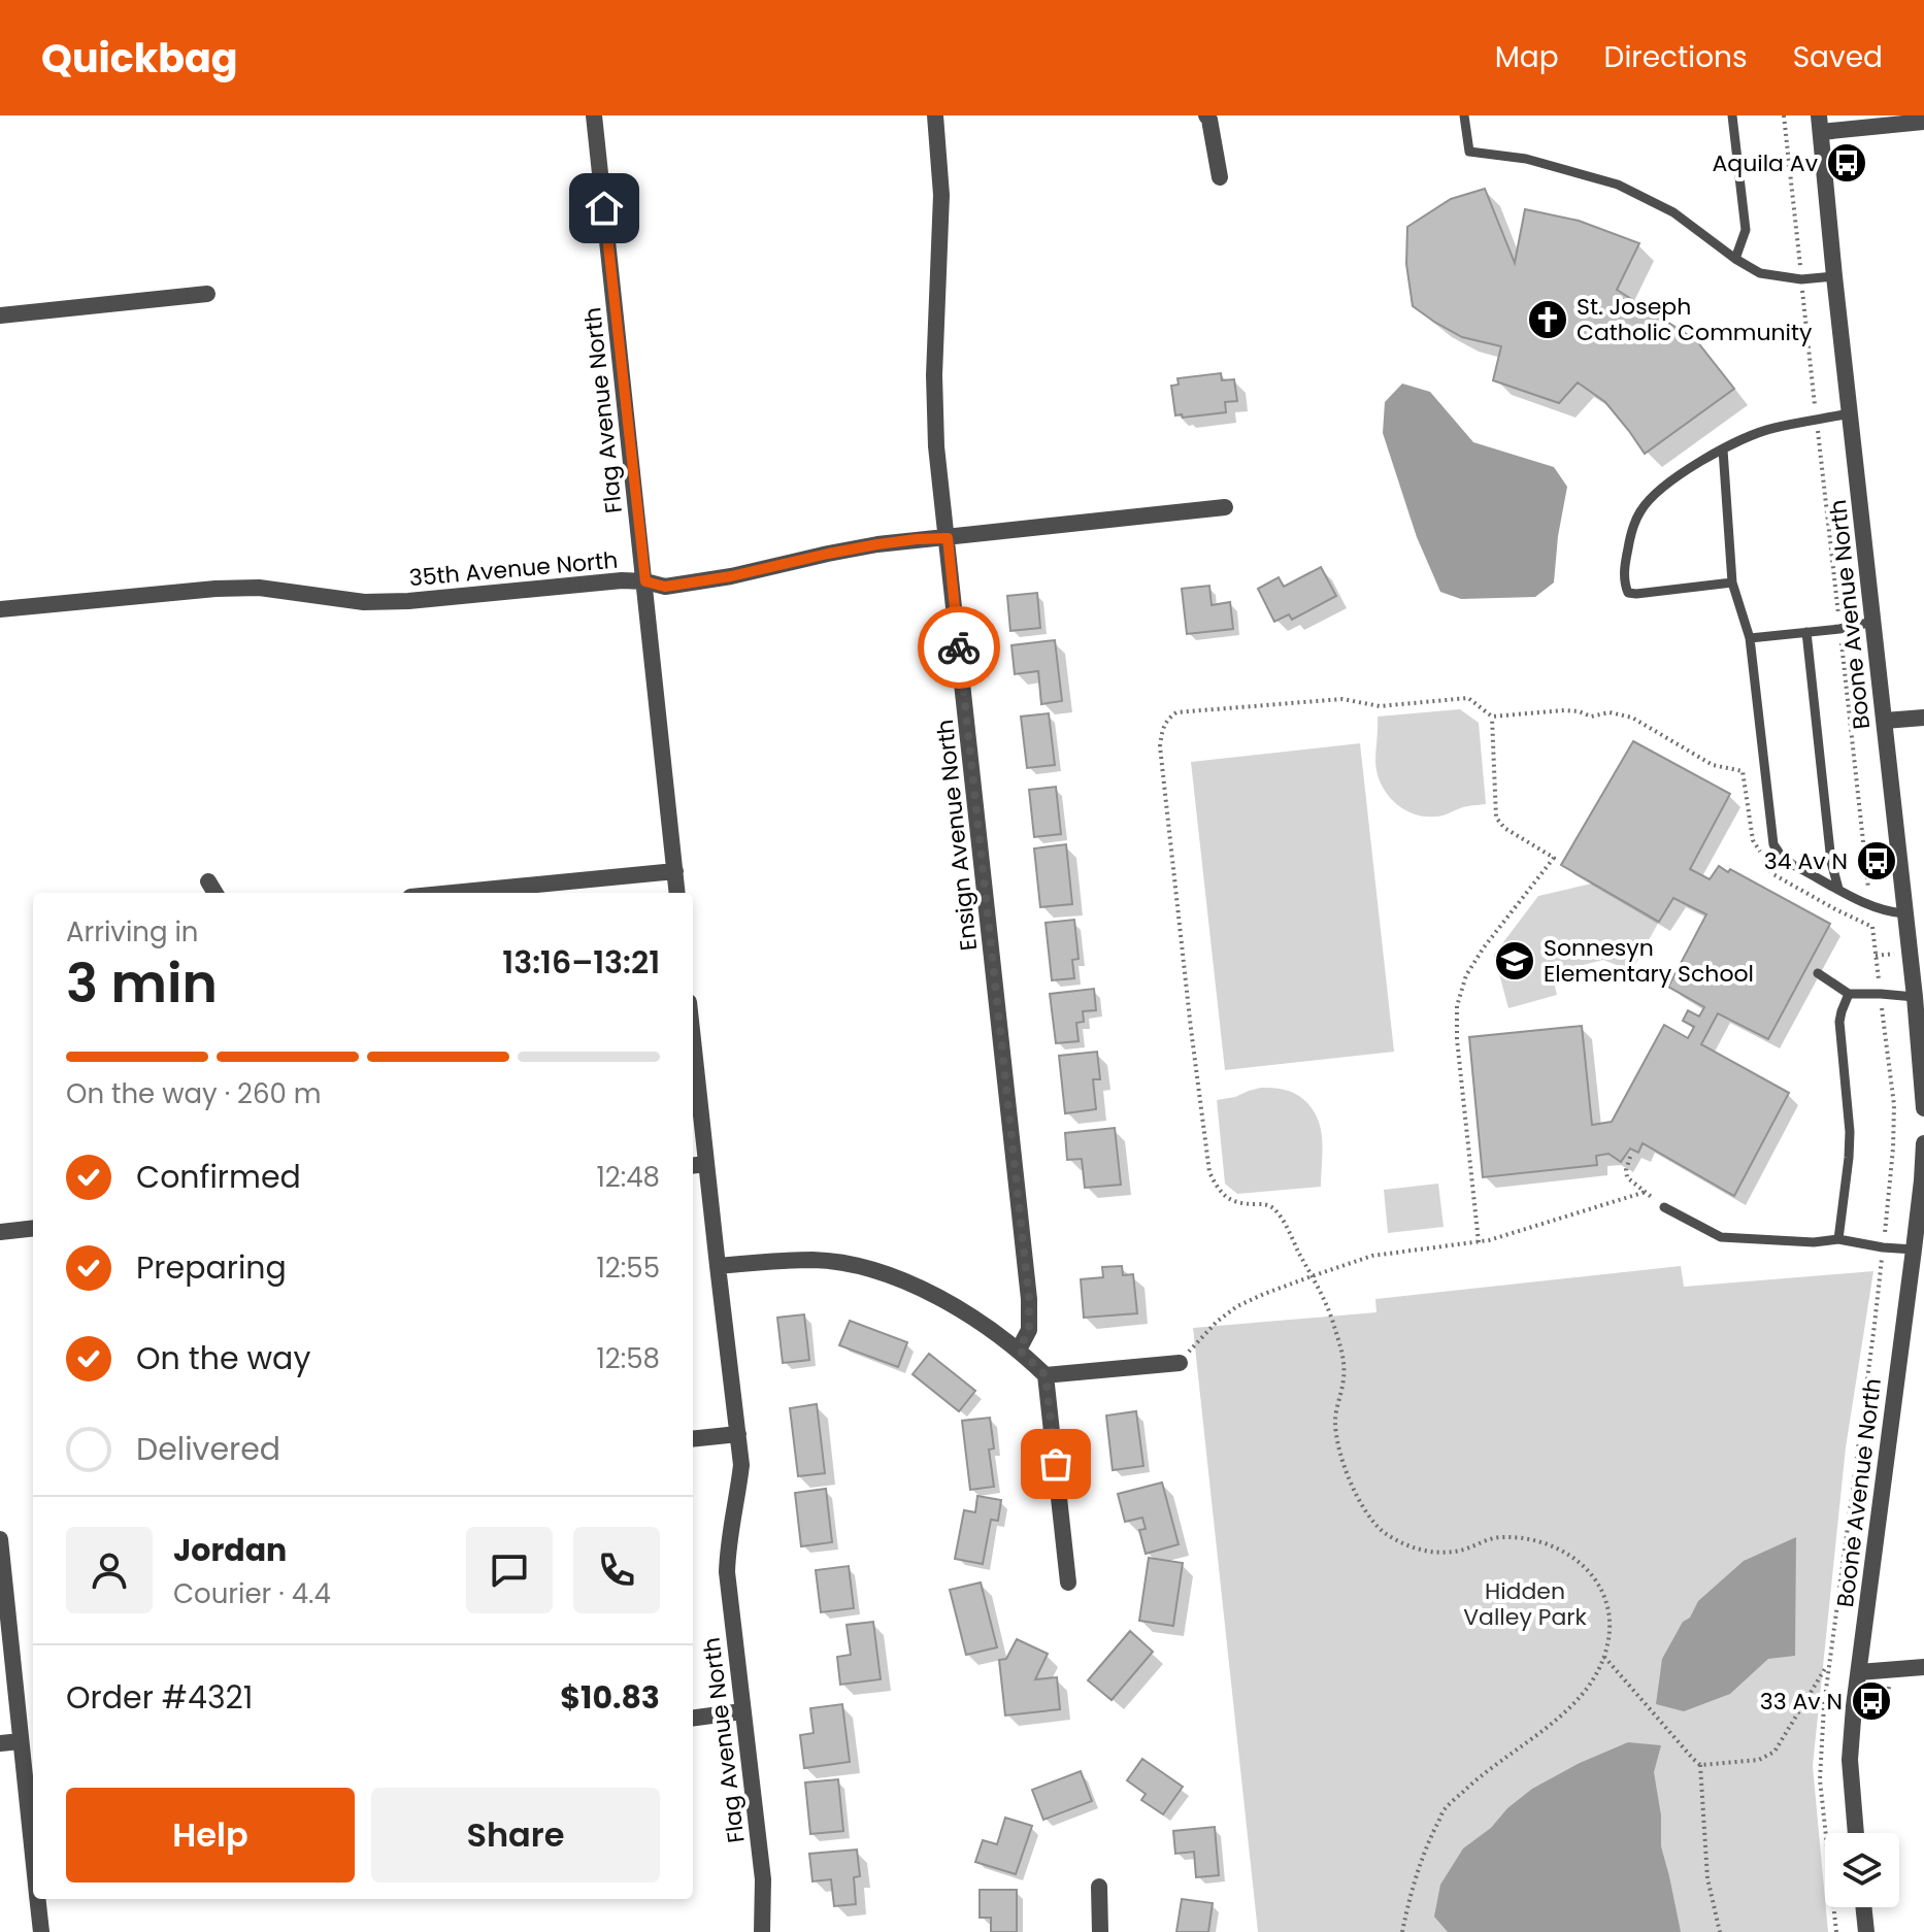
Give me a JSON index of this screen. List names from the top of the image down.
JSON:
{
  "streets": {
    "street": [
      "Flag Avenue North",
      "35th Avenue North",
      "Boone Avenue North",
      "Ensign Avenue North"
    ]
  },
  "crossings": [
    ["Flag Avenue North", "35th Avenue North"],
    ["35th Avenue North", "Ensign Avenue North"]
  ],
  "parks": ["Hidden Valley Park"],
  "places": {
    "bus stop": ["Aquila Av", "34 Av N", "33 Av N"],
    "church": ["St. Joseph Catholic Community"],
    "school or university": ["Sonnesyn Elementary School"]
  },
  "page": {
    "header": "Quickbag",
    "nav": ["Map", "Directions", "Saved"],
    "heading": ["3 min", "Arriving in", "13:16–13:21"],
    "panel": [
      "Jordan",
      "Courier · 4.4",
      "Order #4321",
      "$10.83"
    ],
    "bar": "On the way · 260 m",
    "list": [
      ["Confirmed", "12:48"],
      ["Preparing", "12:55"],
      ["On the way", "12:58"],
      "Delivered"
    ],
    "buttons": ["Help", "Share"]
  }
}
